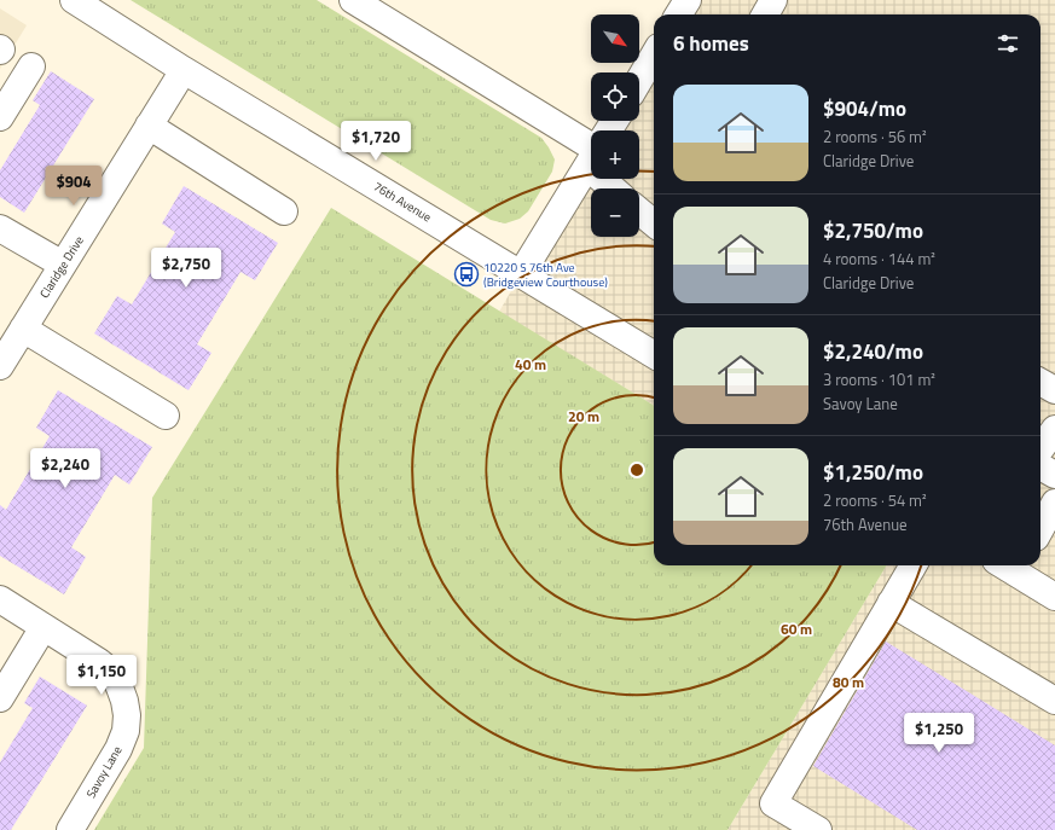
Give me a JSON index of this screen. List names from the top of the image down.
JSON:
{
  "streets": {
    "street": ["76th Avenue", "Claridge Drive", "Savoy Lane"]
  },
  "crossings": [
    ["76th Avenue", "Claridge Drive"]
  ],
  "places": {
    "bus stop": ["10220 S 76th Ave (Bridgeview Courthouse)"]
  },
  "north": "bottom right",
  "page": {
    "map_buttons": ["+", "−"],
    "heading": "6 homes",
    "list": [
      {
        "name": "$904/mo",
        "note": "2 rooms · 56 m² · Claridge Drive"
      },
      {
        "name": "$2,750/mo",
        "note": "4 rooms · 144 m² · Claridge Drive"
      },
      {
        "name": "$2,240/mo",
        "note": "3 rooms · 101 m² · Savoy Lane"
      },
      {
        "name": "$1,250/mo",
        "note": "2 rooms · 54 m² · 76th Avenue"
      }
    ],
    "price": [
      "$1,720",
      "$904",
      "$2,750",
      "$2,240",
      "$1,150",
      "$1,250"
    ]
  },
  "rings": [
    "40 m",
    "20 m",
    "60 m",
    "80 m"
  ]
}
